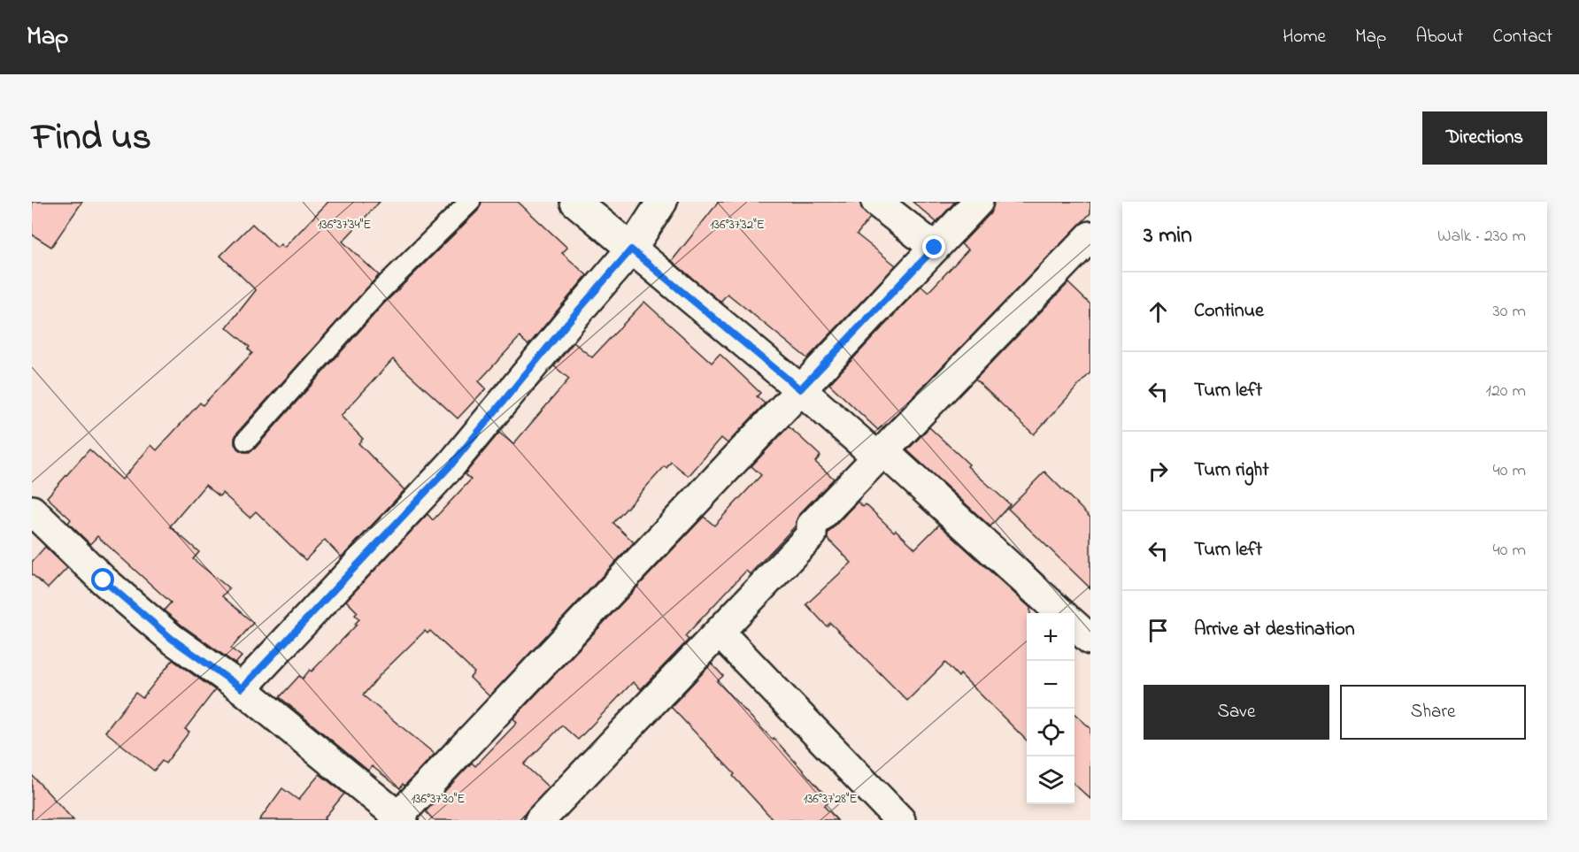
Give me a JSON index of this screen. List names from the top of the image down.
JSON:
{
  "page": {
    "header": "Map",
    "nav": [
      "Home",
      "Map",
      "About",
      "Contact"
    ],
    "title": "Find us",
    "buttons": [
      "Directions",
      ["Save", "Share"]
    ],
    "heading": ["3 min", "Walk · 230 m"],
    "list": [
      ["Continue", "30 m"],
      ["Turn left", "120 m"],
      ["Turn right", "40 m"],
      ["Turn left", "40 m"],
      "Arrive at destination"
    ],
    "map_buttons": ["+", "−"]
  },
  "coordinates": [
    "136°37'34\"E",
    "136°37'32\"E",
    "136°37'30\"E",
    "136°37'28\"E"
  ]
}
